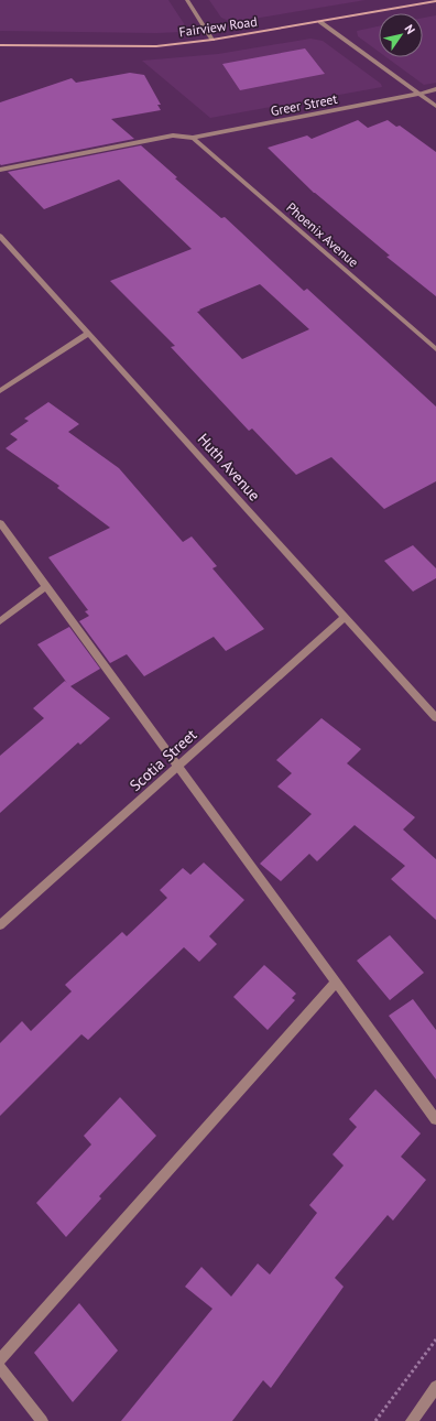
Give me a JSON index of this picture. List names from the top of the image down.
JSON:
{
  "streets": {
    "main road": ["Fairview Road"],
    "street": [
      "Greer Street",
      "Phoenix Avenue",
      "Huth Avenue",
      "Scotia Street"
    ]
  },
  "crossings": [
    ["Greer Street", "Phoenix Avenue"],
    ["Huth Avenue", "Scotia Street"]
  ],
  "north": "top right"
}
